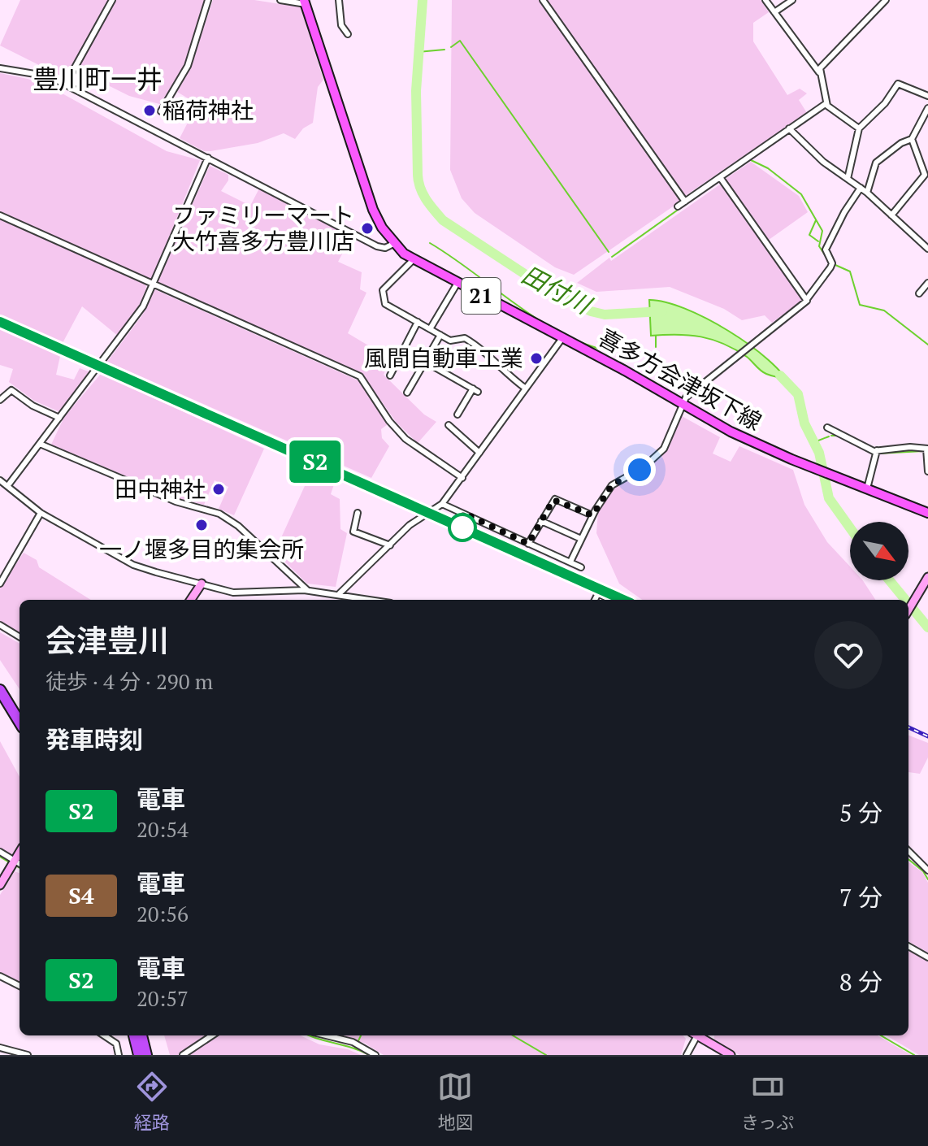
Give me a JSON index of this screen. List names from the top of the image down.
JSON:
{
  "streets": {
    "main road": ["21", "喜多方会津坂下線"]
  },
  "crossings": [
    ["21", "喜多方会津坂下線"]
  ],
  "districts": ["豊川町一井"],
  "water": ["田付川"],
  "places": [
    "稲荷神社",
    "ファミリーマート 大竹喜多方豊川店",
    "風間自動車工業",
    "田中神社",
    "一ノ堰多目的集会所"
  ],
  "north": "bottom right",
  "page": {
    "on_map": "S2",
    "heading": [
      ["会津豊川", "徒歩 · 4 分 · 290 m"],
      "発車時刻"
    ],
    "list": [
      {
        "mark": "S2",
        "name": "電車",
        "note": "20:54",
        "value": "5 分"
      },
      {
        "mark": "S4",
        "name": "電車",
        "note": "20:56",
        "value": "7 分"
      },
      {
        "mark": "S2",
        "name": "電車",
        "note": "20:57",
        "value": "8 分"
      }
    ],
    "tabs": ["経路", "地図", "きっぷ"]
  }
}
